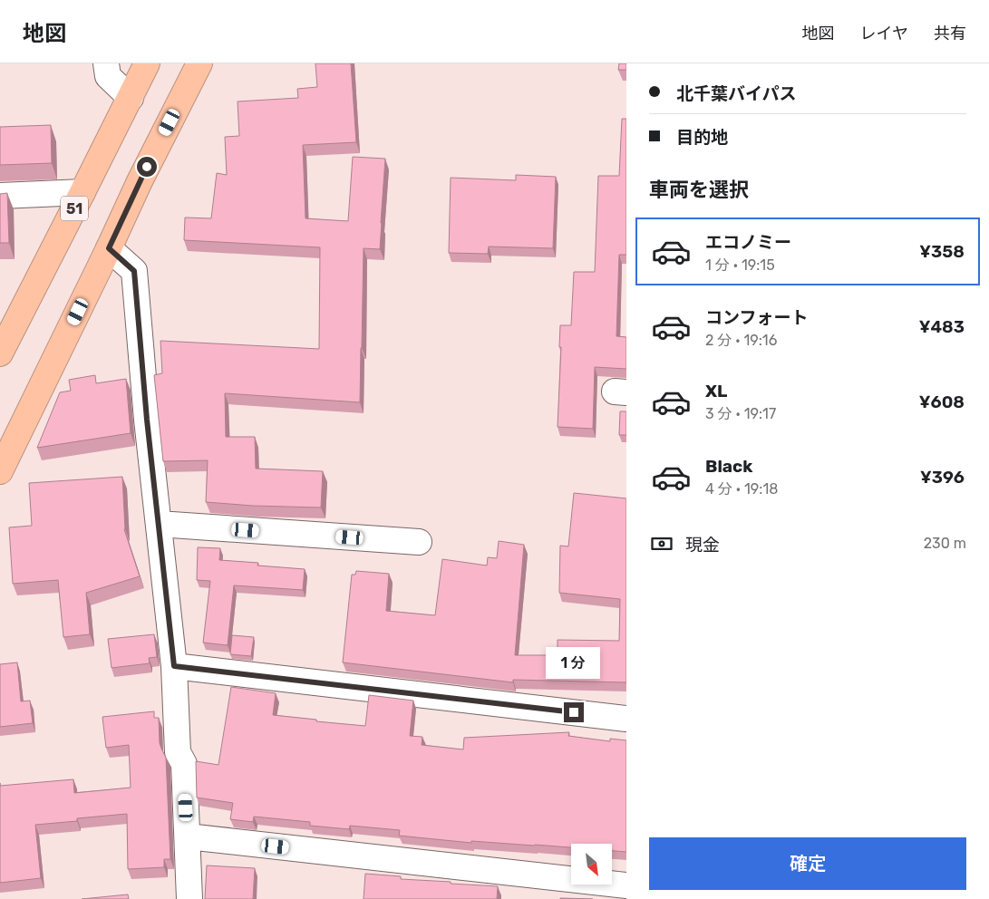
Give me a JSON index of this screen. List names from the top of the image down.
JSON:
{
  "streets": {
    "highway": ["51"]
  },
  "north": "bottom right",
  "page": {
    "header": "地図",
    "nav": ["地図", "レイヤ", "共有"],
    "banner": ["北千葉バイパス", "目的地"],
    "heading": "車両を選択",
    "list": [
      {
        "name": "エコノミー",
        "note": "1 分 · 19:15",
        "value": "¥358"
      },
      {
        "name": "コンフォート",
        "note": "2 分 · 19:16",
        "value": "¥483"
      },
      {
        "name": "XL",
        "note": "3 分 · 19:17",
        "value": "¥608"
      },
      {
        "name": "Black",
        "note": "4 分 · 19:18",
        "value": "¥396"
      }
    ],
    "pay": ["現金", "230 m"],
    "bubble": "1 分",
    "buttons": "確定"
  }
}
